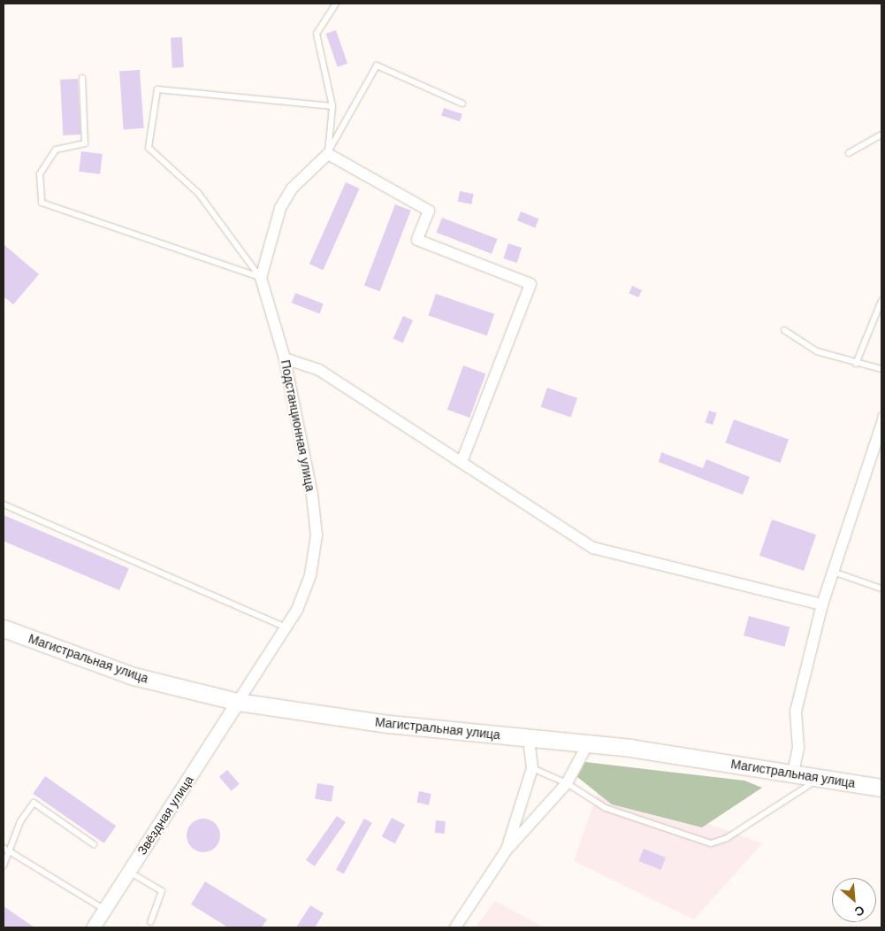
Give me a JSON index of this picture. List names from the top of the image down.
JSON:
{
  "streets": {
    "main road": ["Магистральная улица"],
    "street": ["Подстанционная улица", "Звёздная улица"]
  },
  "crossings": [
    ["Подстанционная улица", "Магистральная улица"],
    ["Подстанционная улица", "Звёздная улица"],
    ["Магистральная улица", "Звёздная улица"]
  ],
  "north": "bottom right"
}
